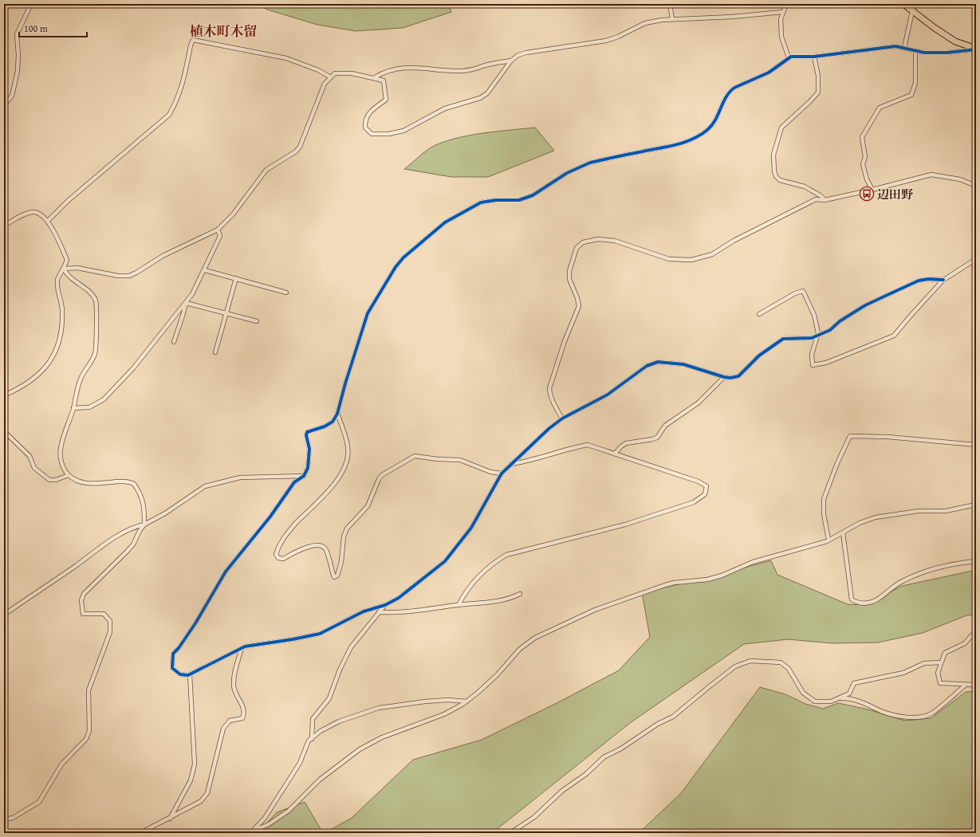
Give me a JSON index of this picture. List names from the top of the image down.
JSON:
{
  "districts": ["植木町木留"],
  "places": {
    "bus stop": ["辺田野"]
  },
  "scale_bar": "100 m"
}
